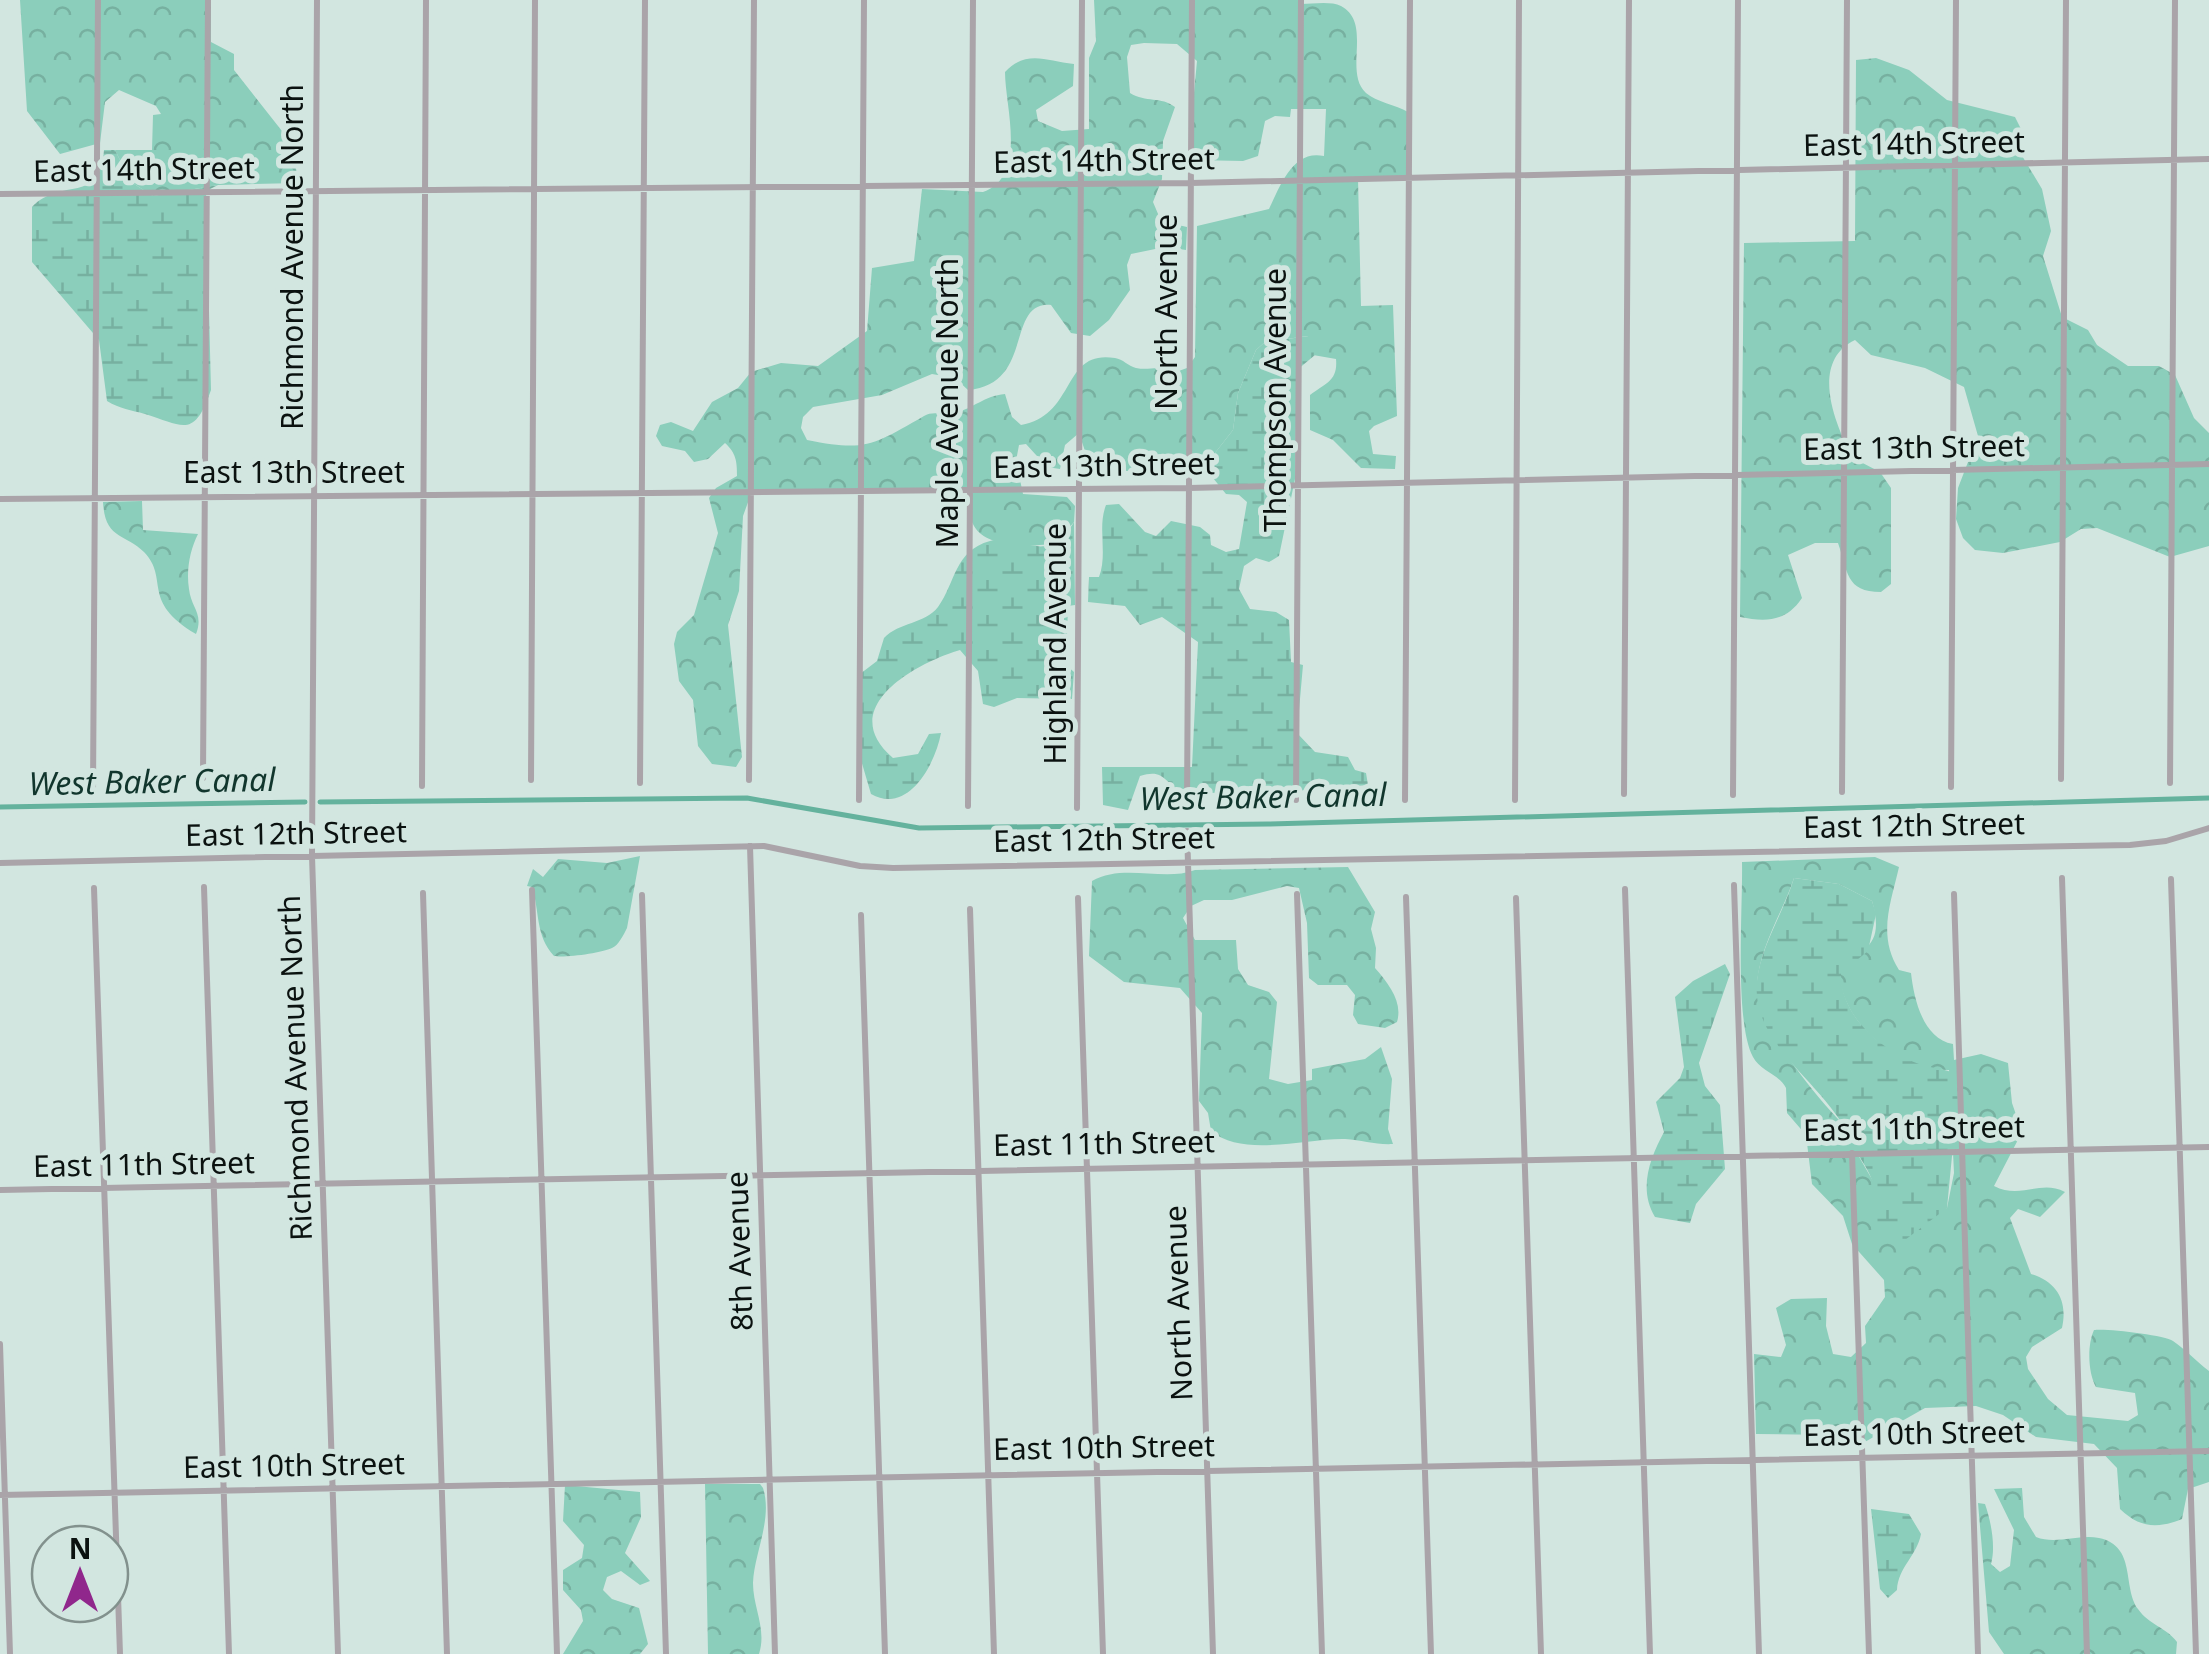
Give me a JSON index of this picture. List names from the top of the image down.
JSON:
{
  "streets": {
    "street": [
      "East 14th Street",
      "Richmond Avenue North",
      "North Avenue",
      "Thompson Avenue",
      "Maple Avenue North",
      "East 13th Street",
      "Highland Avenue",
      "East 12th Street",
      "East 11th Street",
      "8th Avenue",
      "East 10th Street"
    ]
  },
  "crossings": [
    ["East 14th Street", "Richmond Avenue North"],
    ["East 14th Street", "North Avenue"],
    ["East 14th Street", "Thompson Avenue"],
    ["East 14th Street", "Maple Avenue North"],
    ["East 14th Street", "Highland Avenue"],
    ["Richmond Avenue North", "East 13th Street"],
    ["Richmond Avenue North", "East 12th Street"],
    ["Richmond Avenue North", "East 11th Street"],
    ["Richmond Avenue North", "East 10th Street"],
    ["North Avenue", "East 13th Street"],
    ["North Avenue", "East 12th Street"],
    ["North Avenue", "East 11th Street"],
    ["North Avenue", "East 10th Street"],
    ["Thompson Avenue", "East 13th Street"],
    ["Maple Avenue North", "East 13th Street"],
    ["East 13th Street", "Highland Avenue"],
    ["East 12th Street", "8th Avenue"],
    ["East 11th Street", "8th Avenue"],
    ["8th Avenue", "East 10th Street"]
  ],
  "water": ["West Baker Canal"],
  "north": "top"
}
